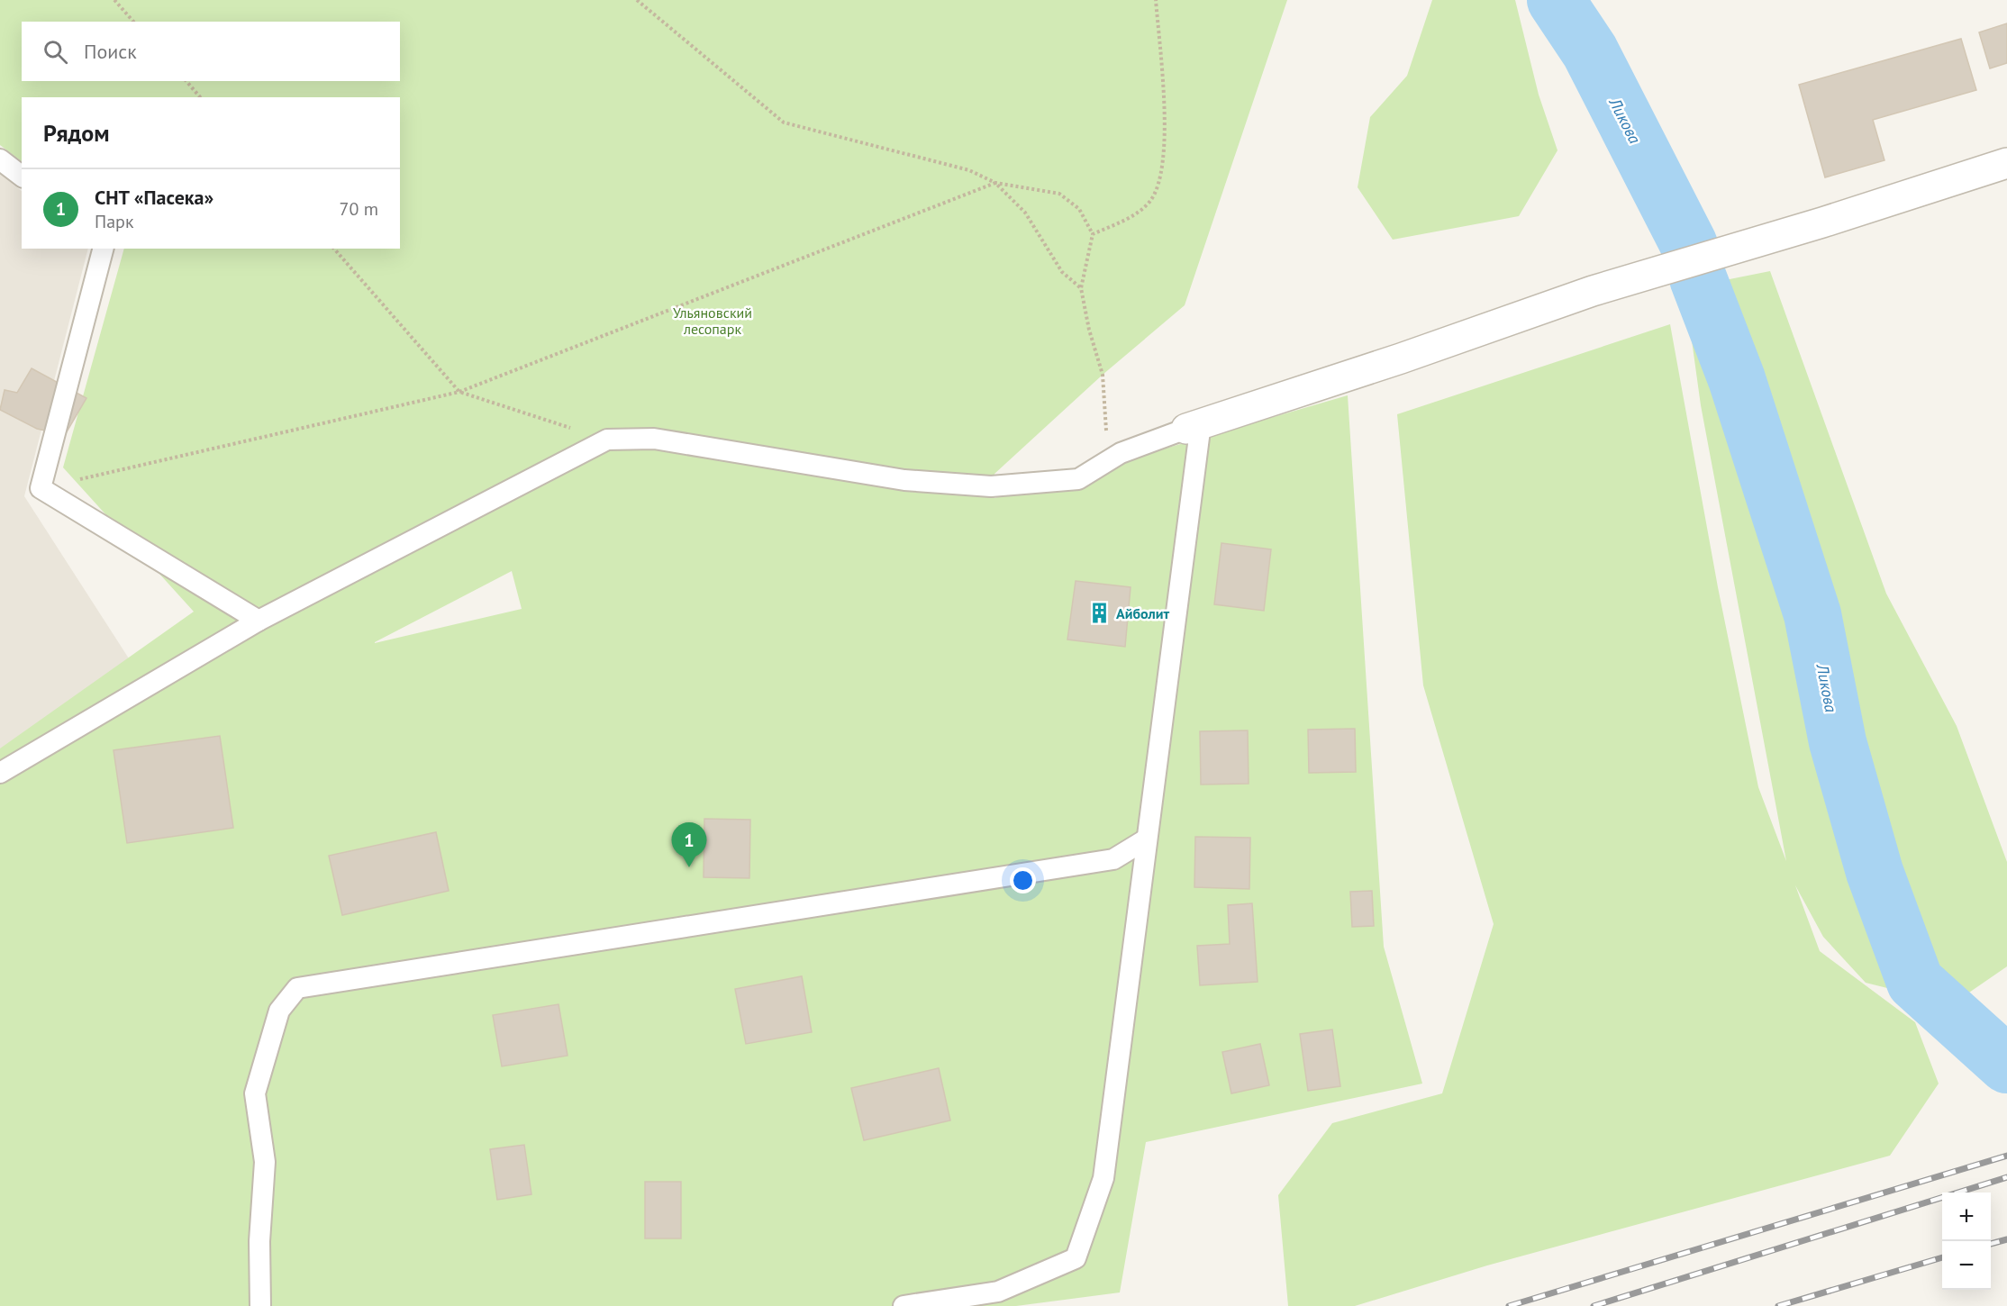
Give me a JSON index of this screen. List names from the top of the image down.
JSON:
{
  "water": ["Ликова"],
  "parks": ["Ульяновский лесопарк"],
  "places": {
    "building": ["Айболит"]
  },
  "page": {
    "search": "Поиск",
    "heading": "Рядом",
    "list": [
      {
        "mark": "1",
        "name": "СНТ «Пасека»",
        "note": "Парк",
        "value": "70 m"
      }
    ],
    "pins": "1",
    "map_buttons": ["+", "−"]
  }
}
